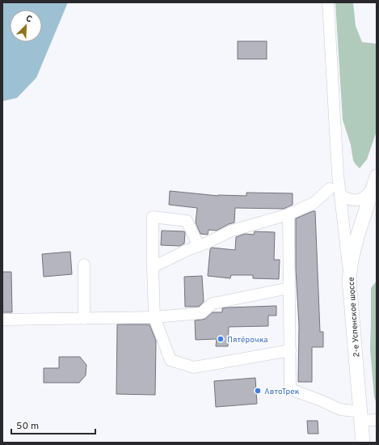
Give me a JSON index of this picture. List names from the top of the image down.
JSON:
{
  "streets": {
    "main road": ["2-е Успенское шоссе"]
  },
  "places": ["Пятёрочка", "АвтоТрек"],
  "scale_bar": "50 m",
  "north": "top right"
}
